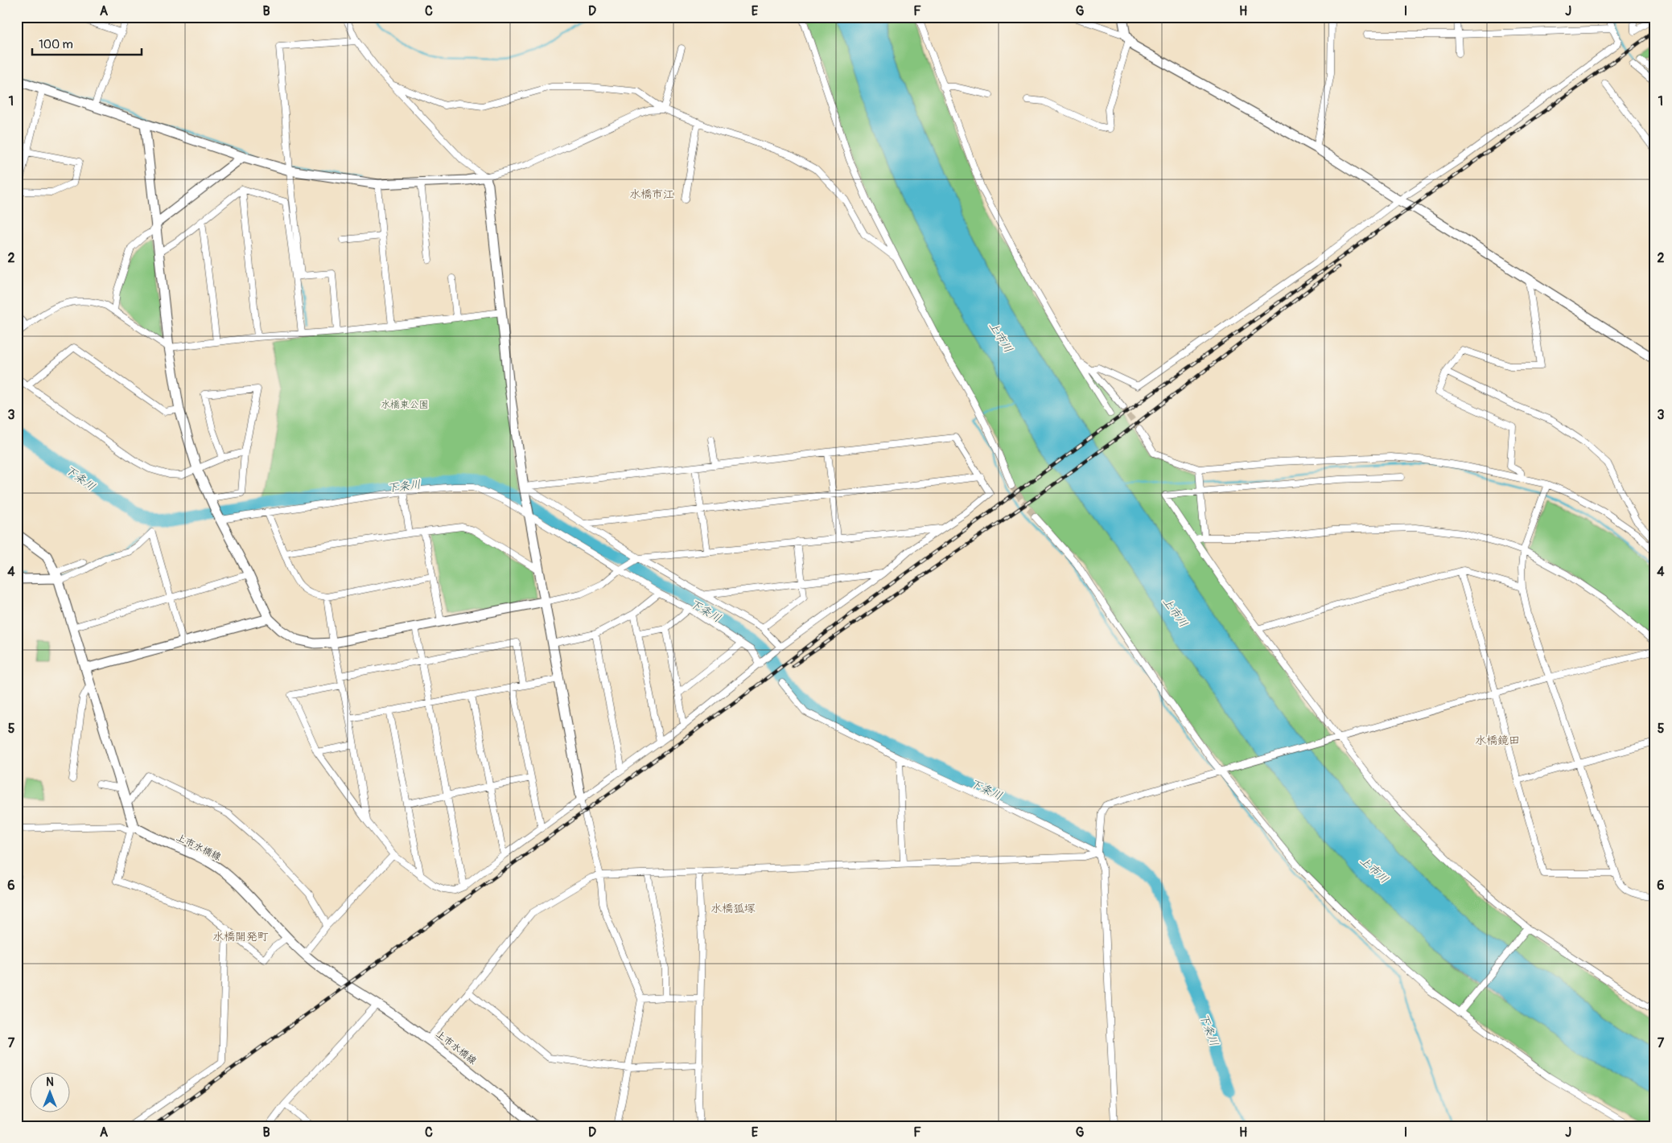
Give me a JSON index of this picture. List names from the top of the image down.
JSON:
{
  "streets": {
    "street": ["上市水橋線"]
  },
  "districts": [
    "水橋市江",
    "水橋鏡田",
    "水橋狐塚",
    "水橋開発町"
  ],
  "water": ["上市川", "下条川"],
  "parks": ["水橋東公園"],
  "scale_bar": "100 m",
  "north": "top",
  "grid": {
    "columns": [
      "A",
      "B",
      "C",
      "D",
      "E",
      "F",
      "G",
      "H",
      "I",
      "J"
    ],
    "rows": [
      "1",
      "2",
      "3",
      "4",
      "5",
      "6",
      "7"
    ]
  }
}
